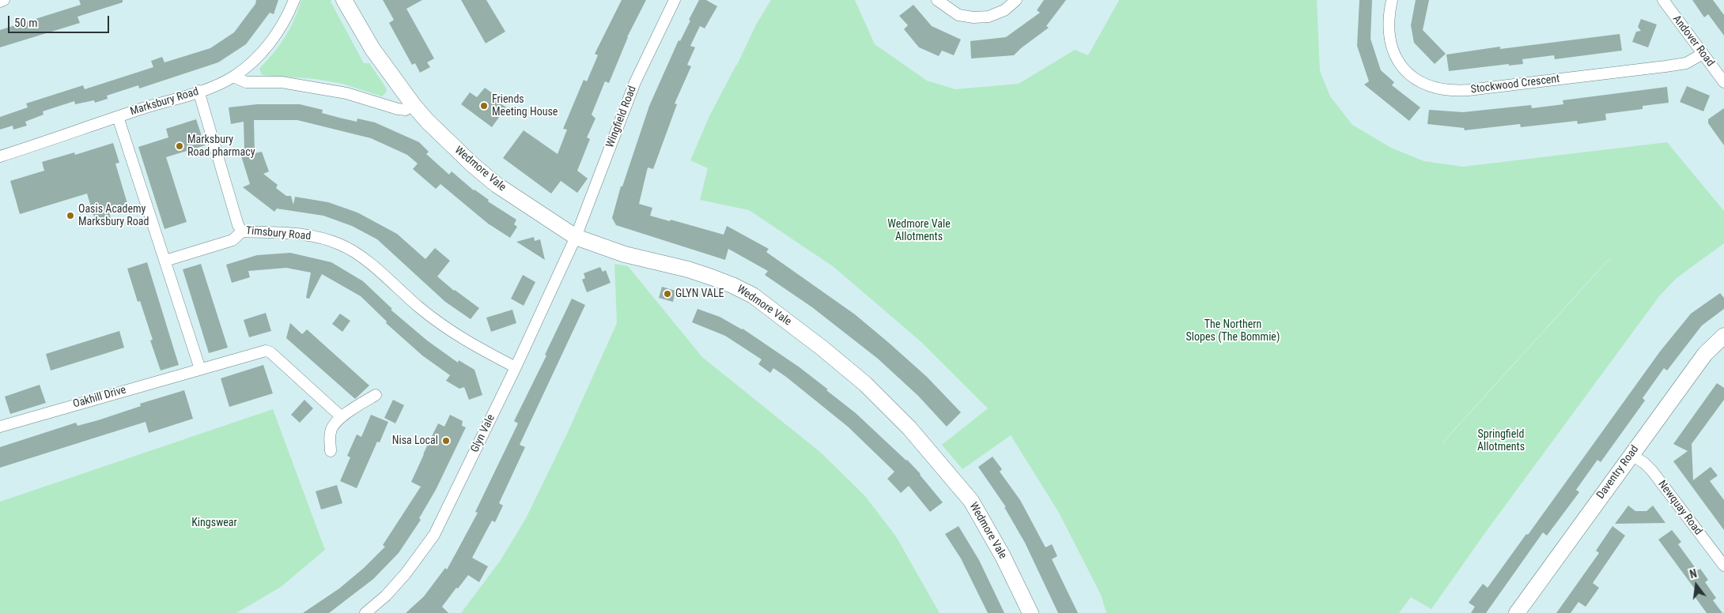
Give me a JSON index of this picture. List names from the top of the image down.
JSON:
{
  "streets": {
    "street": [
      "Andover Road",
      "Stockwood Crescent",
      "Marksbury Road",
      "Wingfield Road",
      "Wedmore Vale",
      "Timsbury Road",
      "Oakhill Drive",
      "Glyn Vale",
      "Daventry Road",
      "Newquay Road"
    ]
  },
  "crossings": [
    ["Andover Road", "Stockwood Crescent"],
    ["Marksbury Road", "Timsbury Road"],
    ["Wingfield Road", "Wedmore Vale"],
    ["Wingfield Road", "Glyn Vale"],
    ["Wedmore Vale", "Glyn Vale"],
    ["Timsbury Road", "Glyn Vale"],
    ["Daventry Road", "Newquay Road"]
  ],
  "parks": [
    "Wedmore Vale Allotments",
    "The Northern Slopes (The Bommie)",
    "Springfield Allotments",
    "Kingswear"
  ],
  "places": [
    "Friends Meeting House",
    "Marksbury Road pharmacy",
    "Oasis Academy Marksbury Road",
    "GLYN VALE",
    "Nisa Local"
  ],
  "scale_bar": "50 m",
  "north": "top"
}
